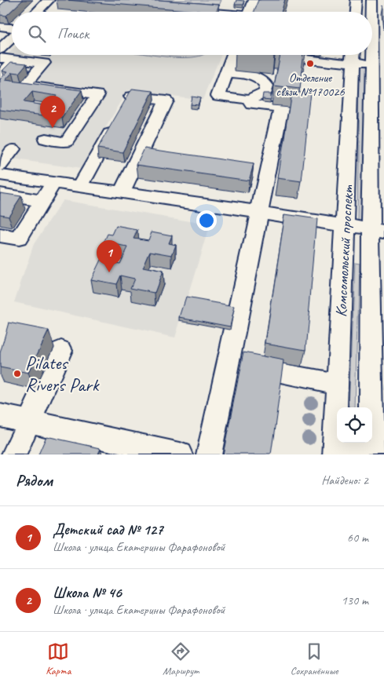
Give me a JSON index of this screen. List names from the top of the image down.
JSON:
{
  "streets": {
    "street": ["Комсомольский проспект"]
  },
  "places": ["Отделение связи №170026", "Pilates Rivers Park"],
  "page": {
    "search": "Поиск",
    "pins": ["2", "1"],
    "heading": ["Рядом", "Найдено: 2"],
    "list": [
      {
        "mark": "1",
        "name": "Детский сад № 127",
        "note": "Школа · улица Екатерины Фарафоновой",
        "value": "60 m"
      },
      {
        "mark": "2",
        "name": "Школа № 46",
        "note": "Школа · улица Екатерины Фарафоновой",
        "value": "130 m"
      }
    ],
    "nav": ["Карта", "Маршрут", "Сохранённые"]
  }
}
